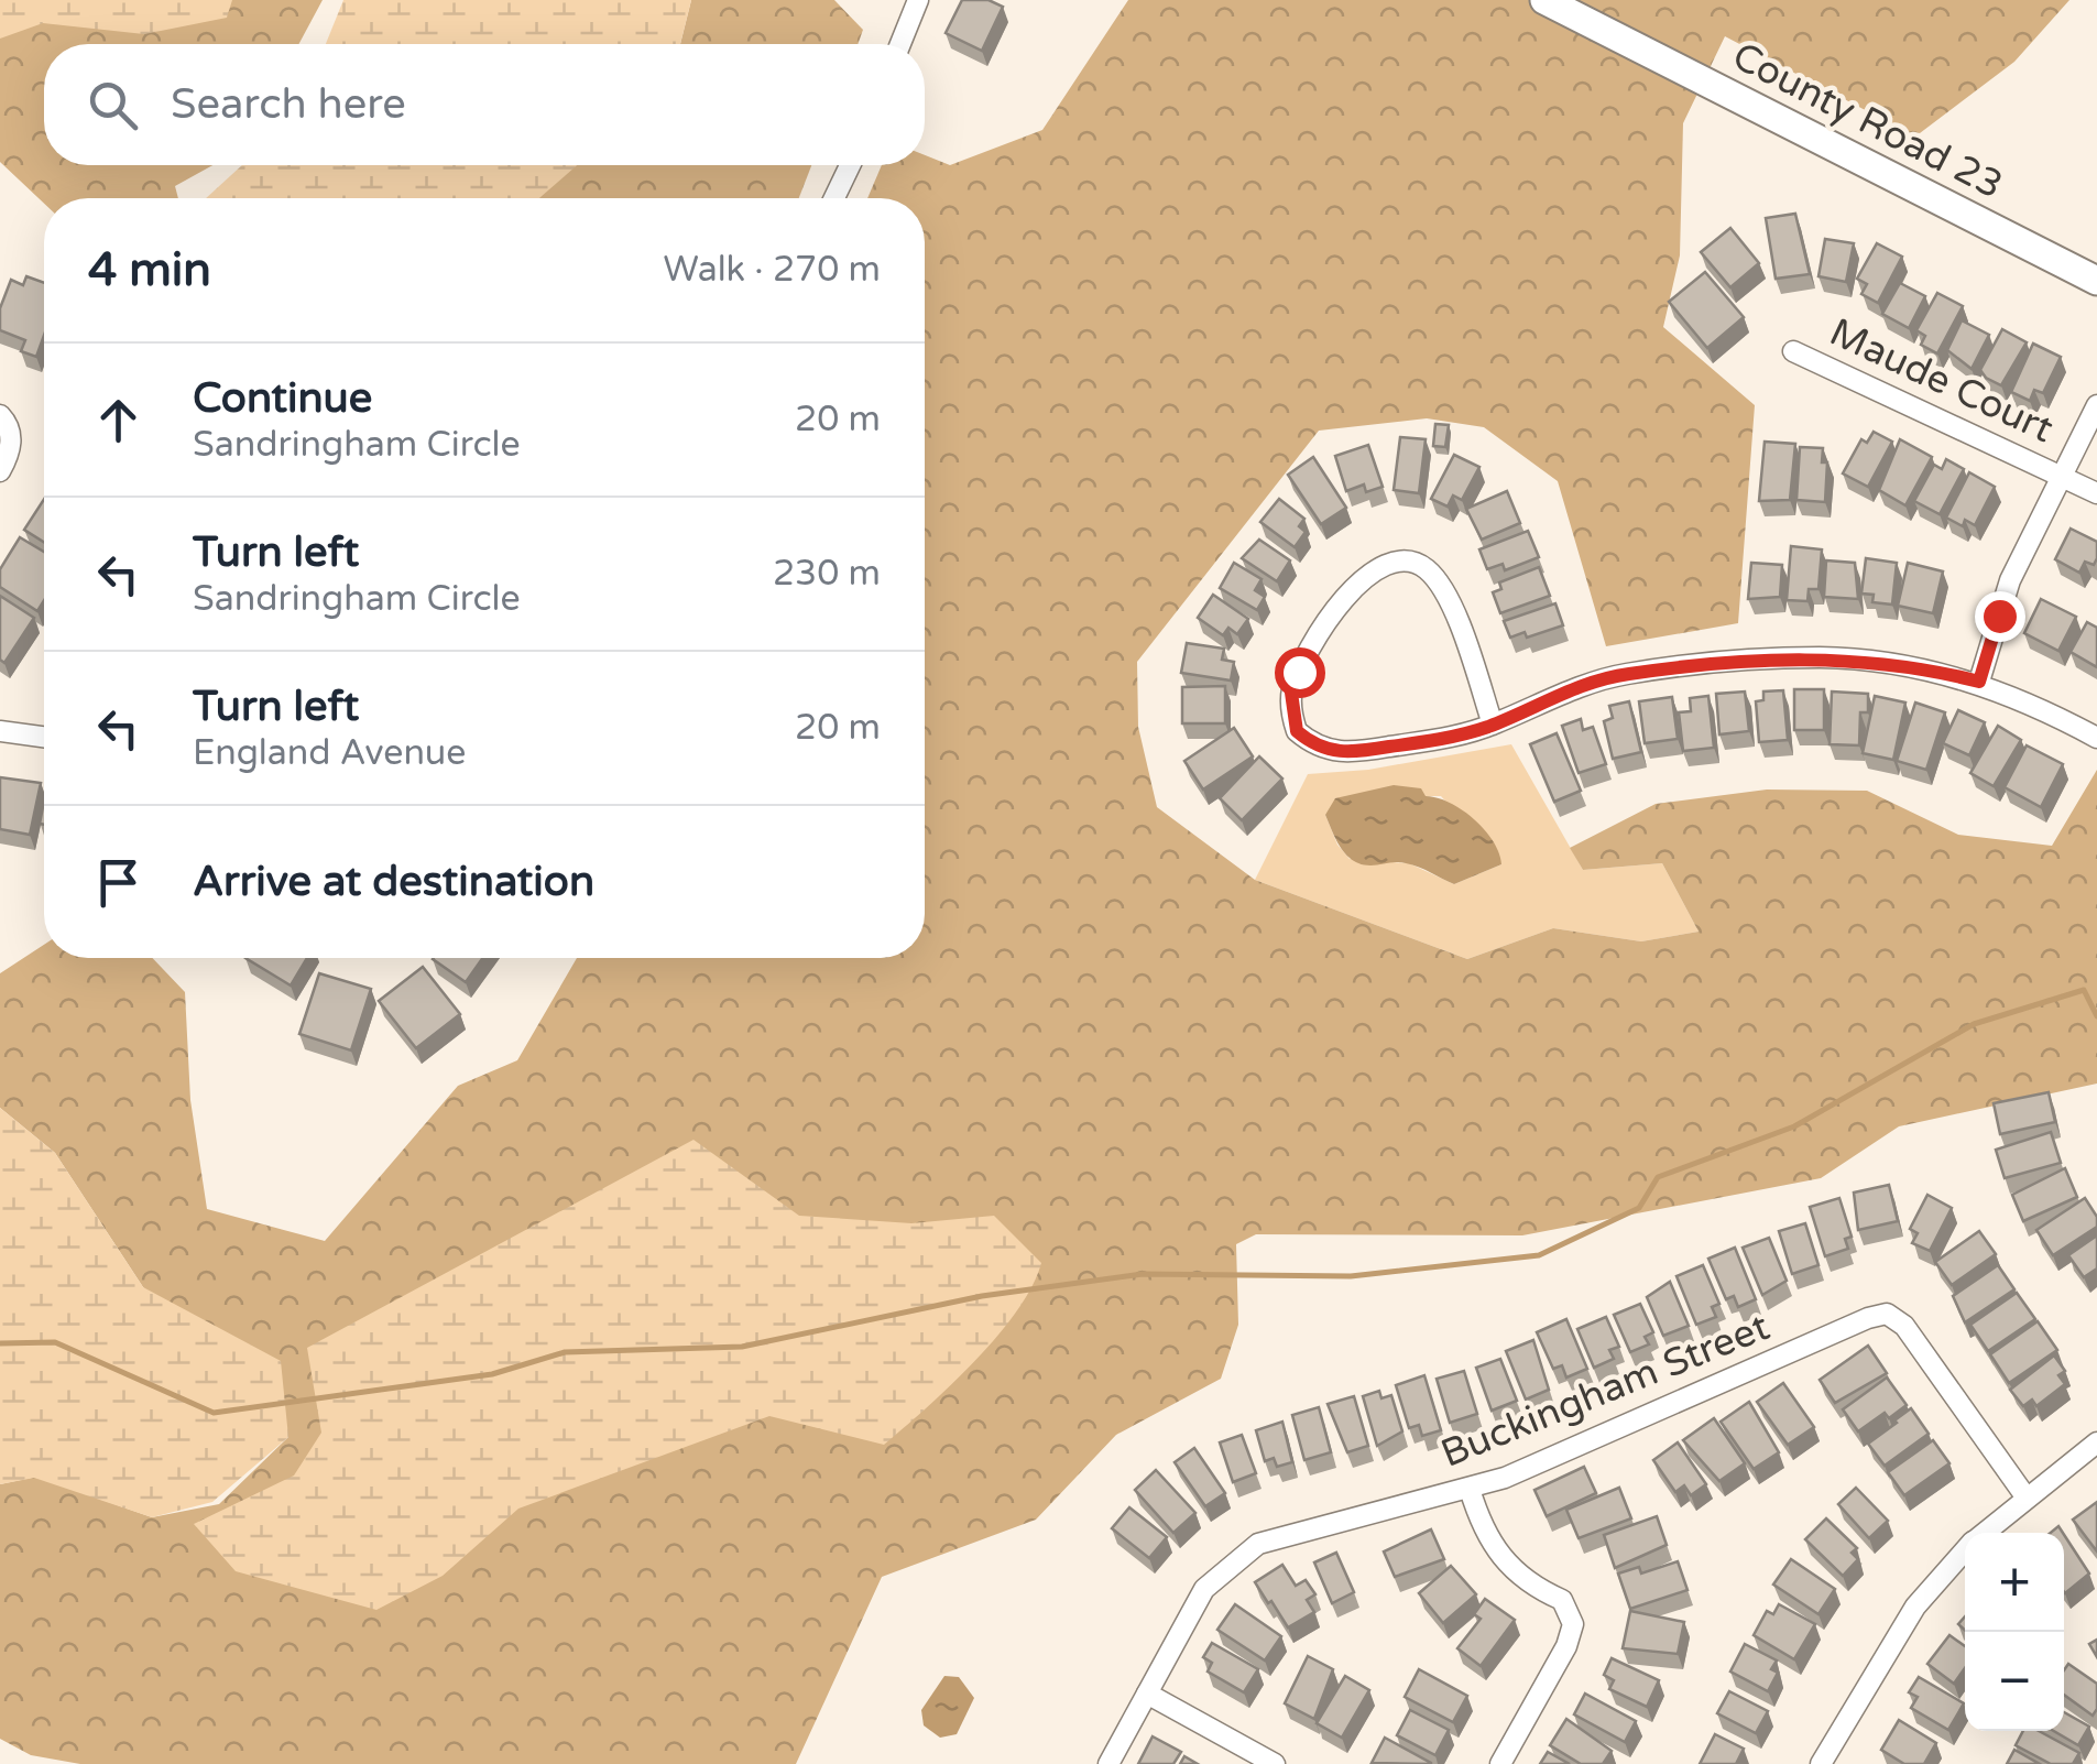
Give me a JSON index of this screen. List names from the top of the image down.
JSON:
{
  "streets": {
    "main road": ["County Road 23"],
    "street": ["Maude Court", "Buckingham Street"]
  },
  "page": {
    "search": "Search here",
    "heading": ["4 min", "Walk · 270 m"],
    "list": [
      ["Continue", "Sandringham Circle", "20 m"],
      ["Turn left", "Sandringham Circle", "230 m"],
      ["Turn left", "England Avenue", "20 m"],
      "Arrive at destination"
    ],
    "map_buttons": ["+", "−"]
  }
}
